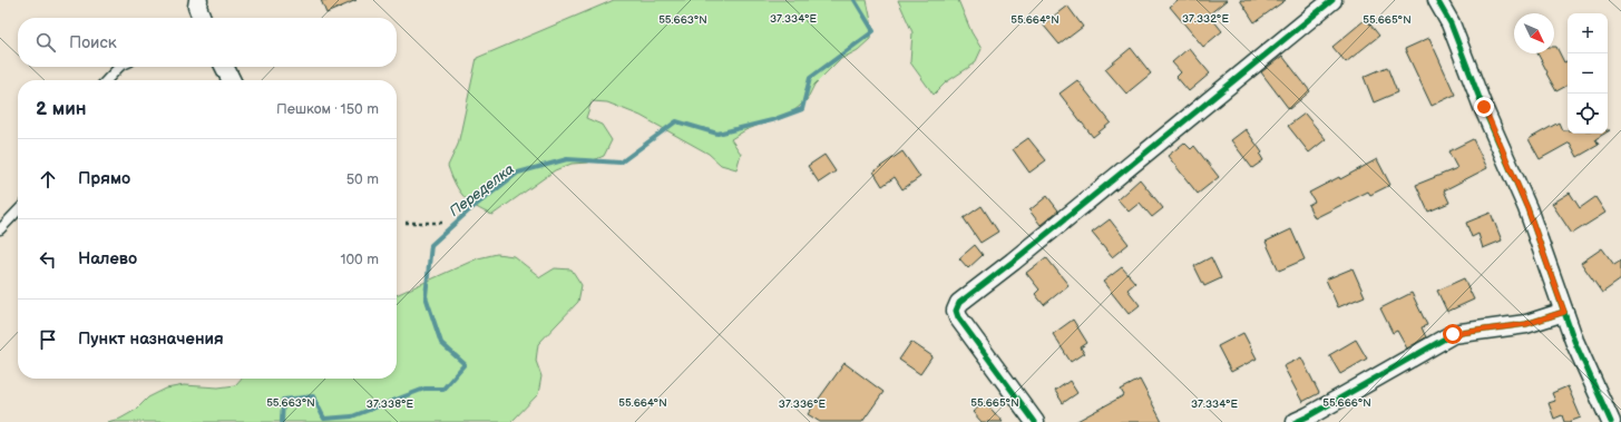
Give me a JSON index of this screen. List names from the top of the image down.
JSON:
{
  "water": ["Переделка"],
  "north": "bottom right",
  "page": {
    "map_buttons": ["+", "−"],
    "search": "Поиск",
    "heading": ["2 мин", "Пешком · 150 m"],
    "list": [
      ["Прямо", "50 m"],
      ["Налево", "100 m"],
      "Пункт назначения"
    ]
  },
  "coordinates": [
    "37.334°E",
    "37.332°E",
    "55.664°N",
    "55.663°N",
    "55.665°N",
    "55.666°N",
    "37.338°E",
    "37.336°E"
  ]
}
